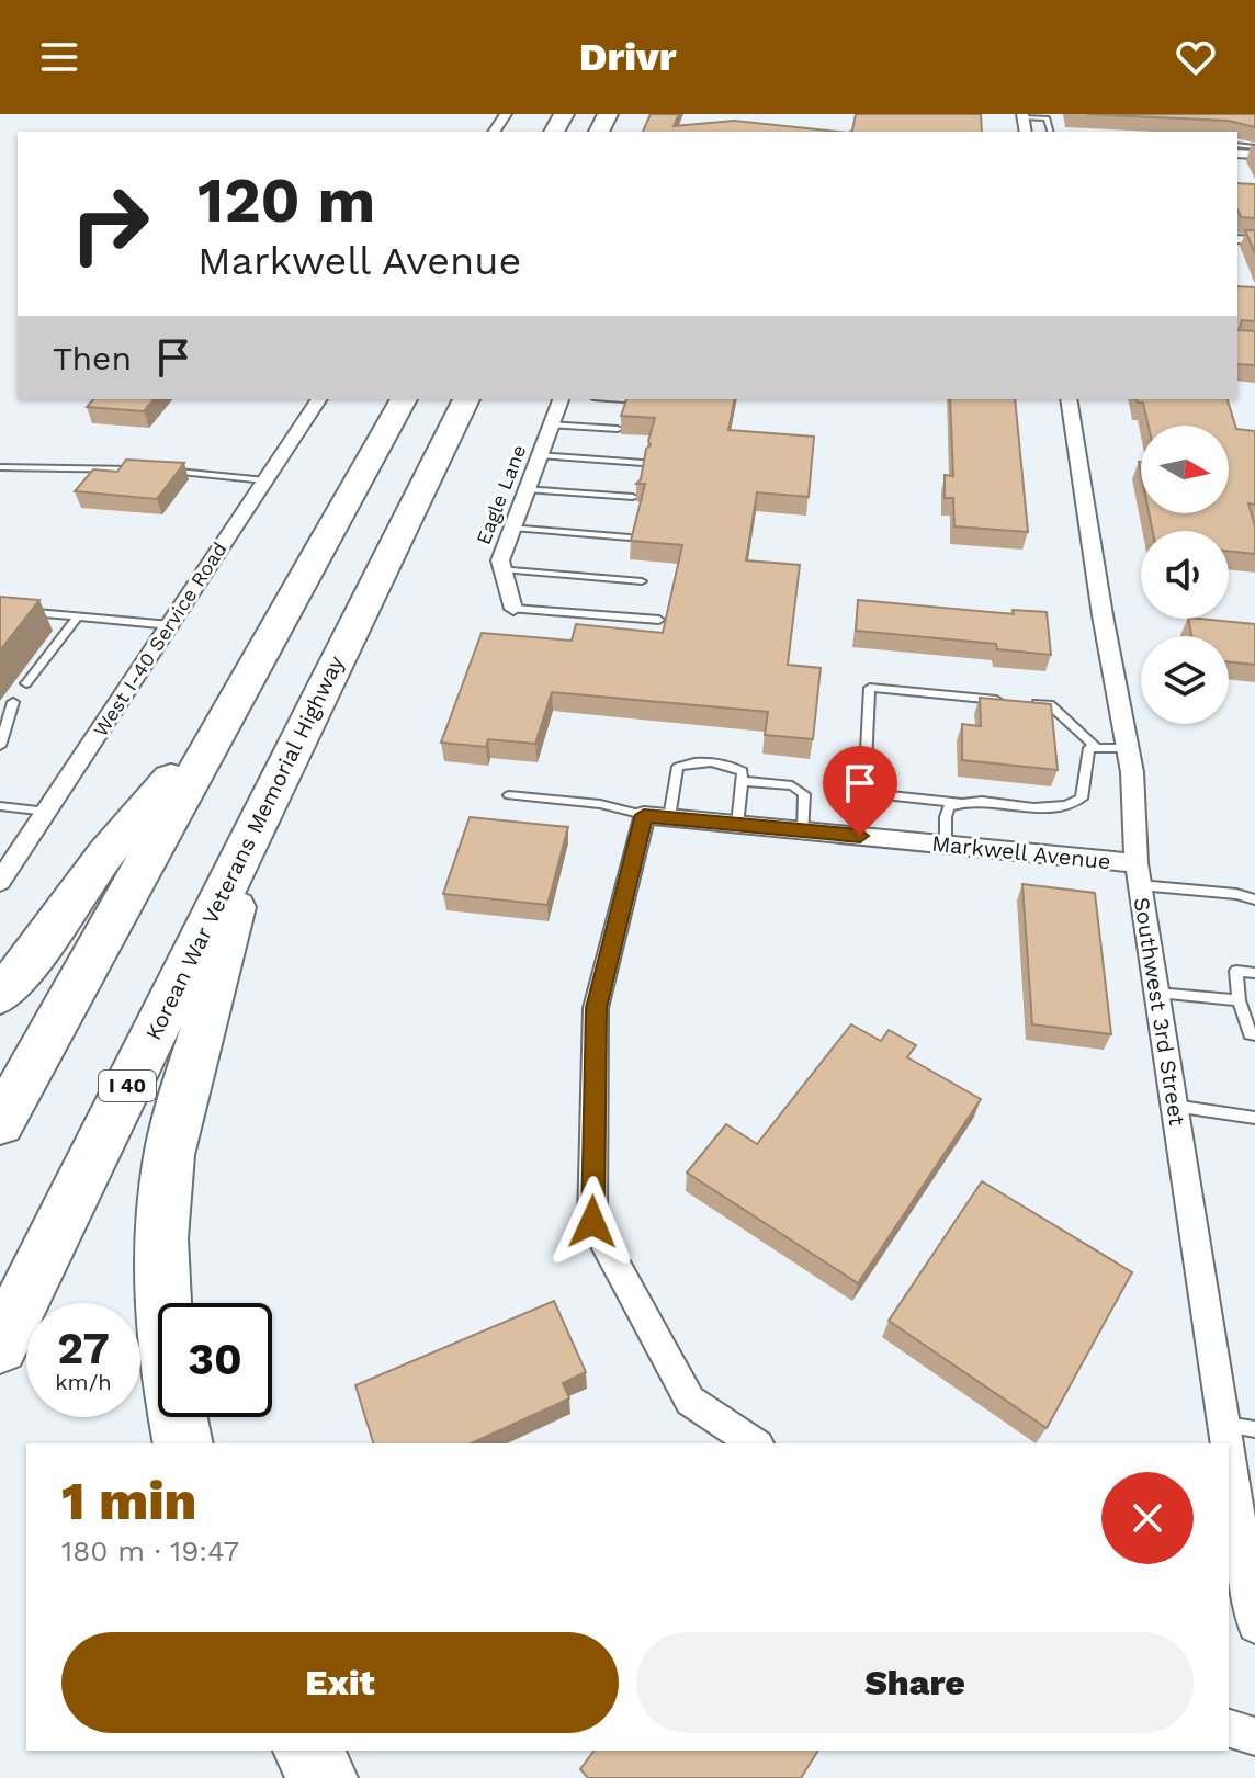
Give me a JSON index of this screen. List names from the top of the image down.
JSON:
{
  "streets": {
    "highway": ["Korean War Veterans Memorial Highway", "I 40"],
    "street": [
      "Eagle Lane",
      "West I-40 Service Road",
      "Markwell Avenue",
      "Southwest 3rd Street"
    ]
  },
  "crossings": [
    ["Markwell Avenue", "Southwest 3rd Street"]
  ],
  "north": "right",
  "page": {
    "header": "Drivr",
    "turn": ["120 m", "Markwell Avenue"],
    "then": "Then",
    "speed": "27 km/h",
    "limit": "30",
    "heading": ["1 min", "180 m · 19:47"],
    "buttons": ["Exit", "Share"]
  }
}
